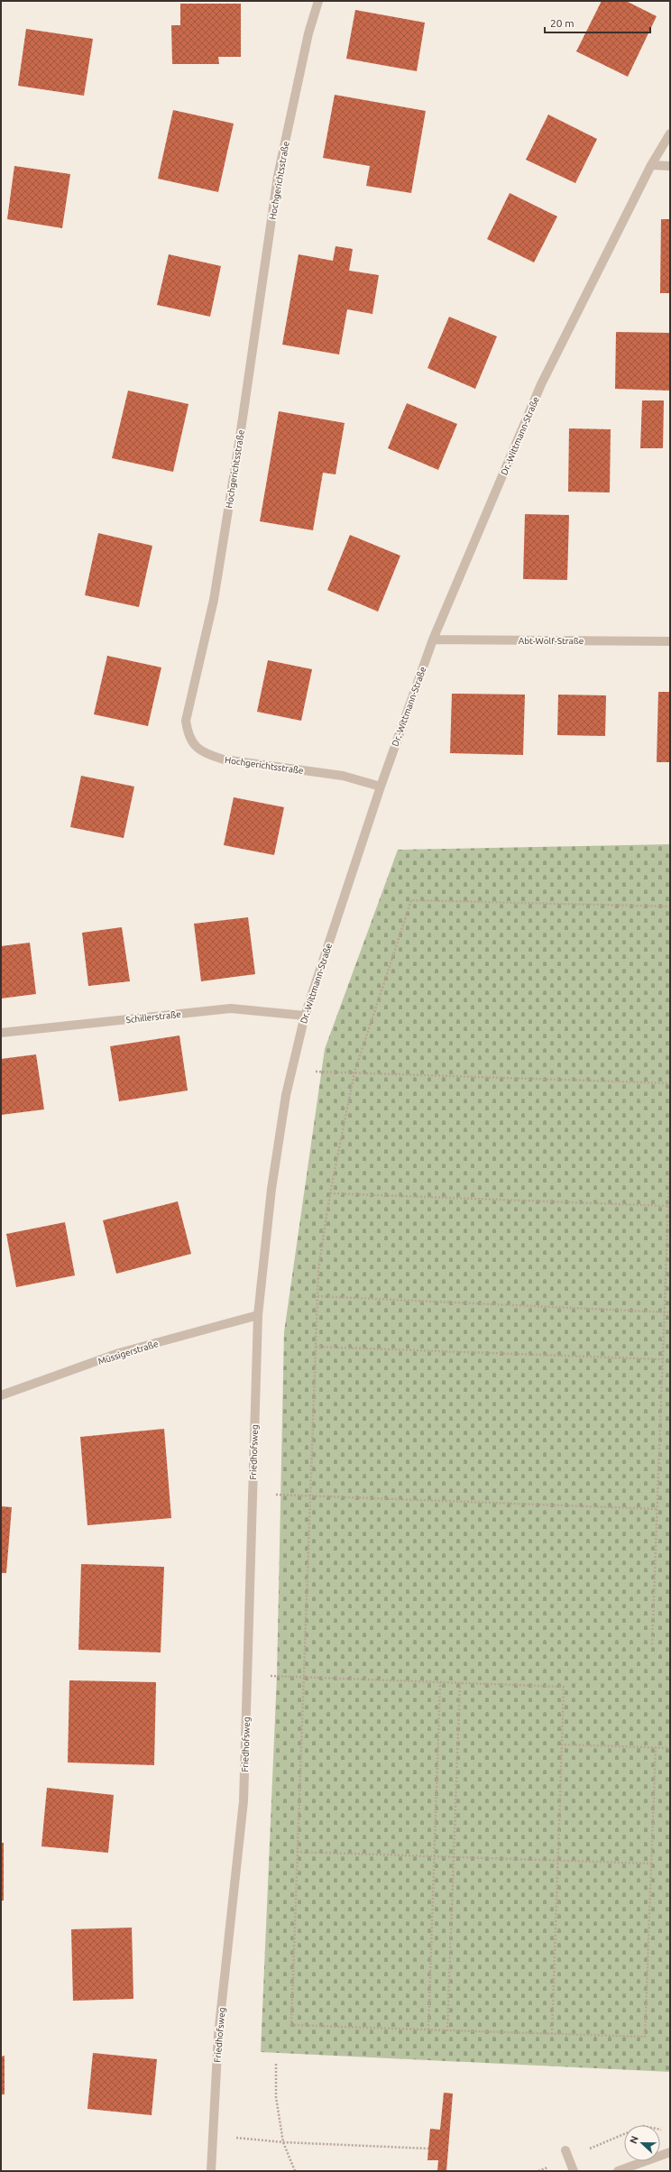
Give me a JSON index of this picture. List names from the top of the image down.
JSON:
{
  "streets": {
    "street": [
      "Hochgerichtsstraße",
      "Dr.-Wittmann-Straße",
      "Abt-Wolf-Straße",
      "Schillerstraße",
      "Müssigerstraße",
      "Friedhofsweg"
    ]
  },
  "crossings": [
    ["Hochgerichtsstraße", "Dr.-Wittmann-Straße"],
    ["Dr.-Wittmann-Straße", "Abt-Wolf-Straße"],
    ["Dr.-Wittmann-Straße", "Schillerstraße"],
    ["Dr.-Wittmann-Straße", "Müssigerstraße"],
    ["Dr.-Wittmann-Straße", "Friedhofsweg"],
    ["Müssigerstraße", "Friedhofsweg"]
  ],
  "scale_bar": "20 m",
  "north": "left"
}
